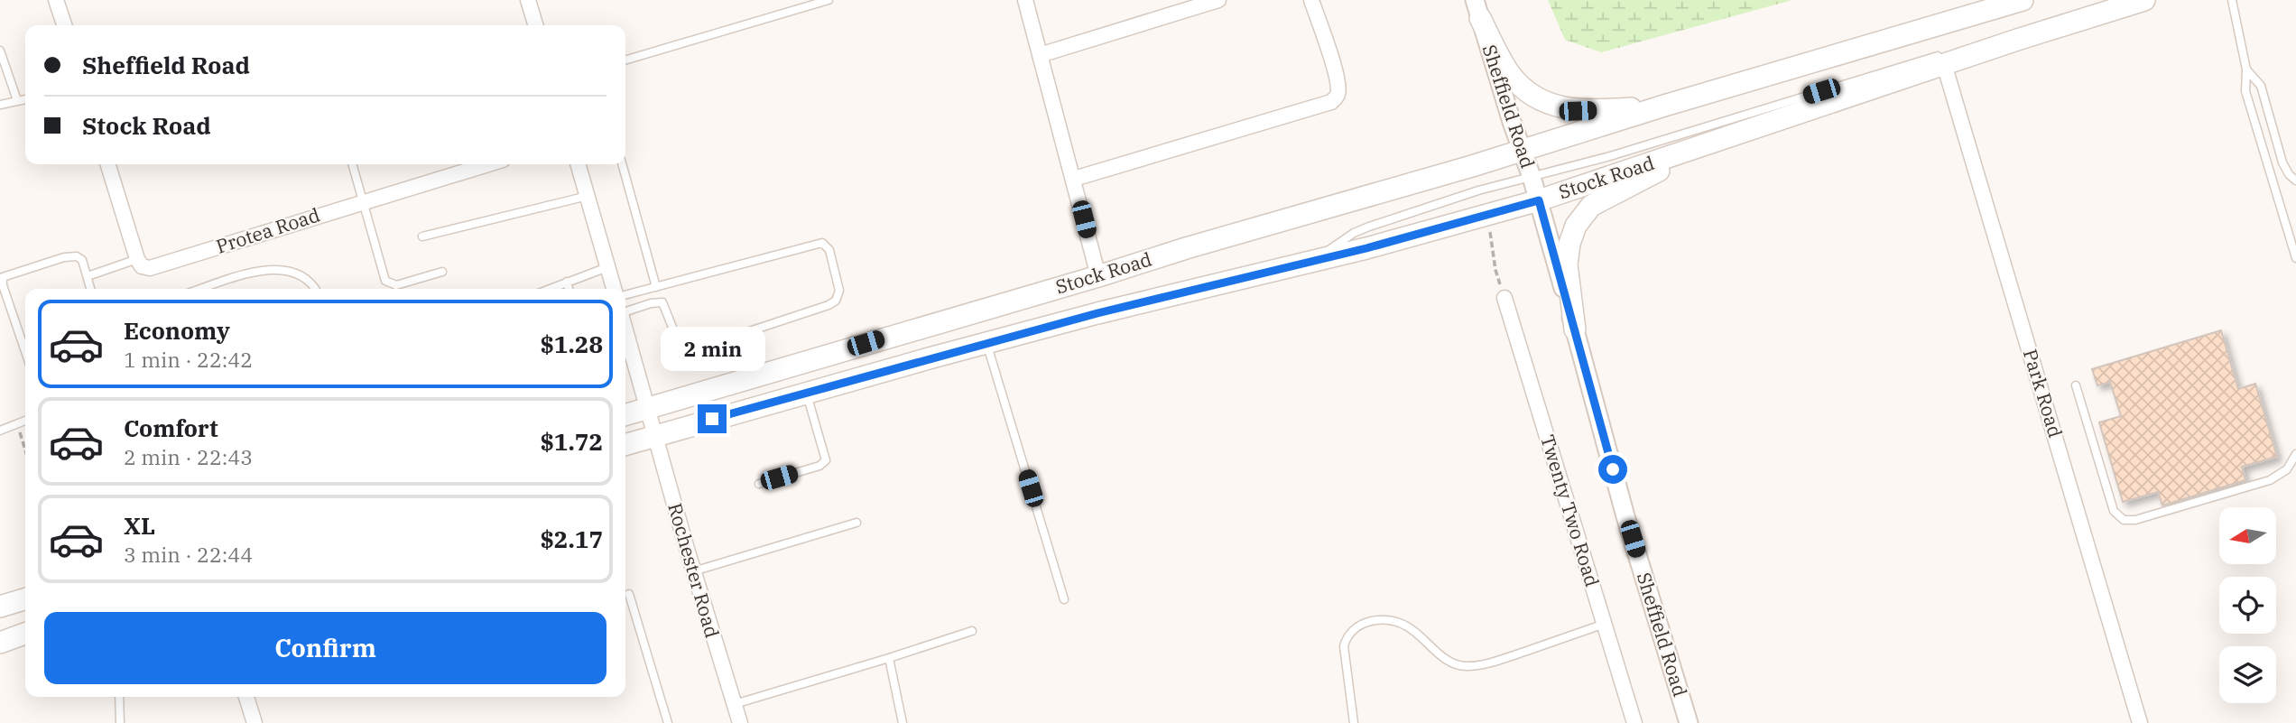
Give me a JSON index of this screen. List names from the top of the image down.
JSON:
{
  "streets": {
    "main road": ["Stock Road"],
    "street": [
      "Sheffield Road",
      "Protea Road",
      "Park Road",
      "Twenty Two Road",
      "Rochester Road"
    ]
  },
  "crossings": [
    ["Sheffield Road", "Stock Road"],
    ["Stock Road", "Park Road"],
    ["Stock Road", "Rochester Road"]
  ],
  "north": "left",
  "page": {
    "banner": ["Sheffield Road", "Stock Road"],
    "list": [
      {
        "name": "Economy",
        "note": "1 min · 22:42",
        "value": "$1.28"
      },
      {
        "name": "Comfort",
        "note": "2 min · 22:43",
        "value": "$1.72"
      },
      {
        "name": "XL",
        "note": "3 min · 22:44",
        "value": "$2.17"
      }
    ],
    "bubble": "2 min",
    "buttons": "Confirm"
  }
}
